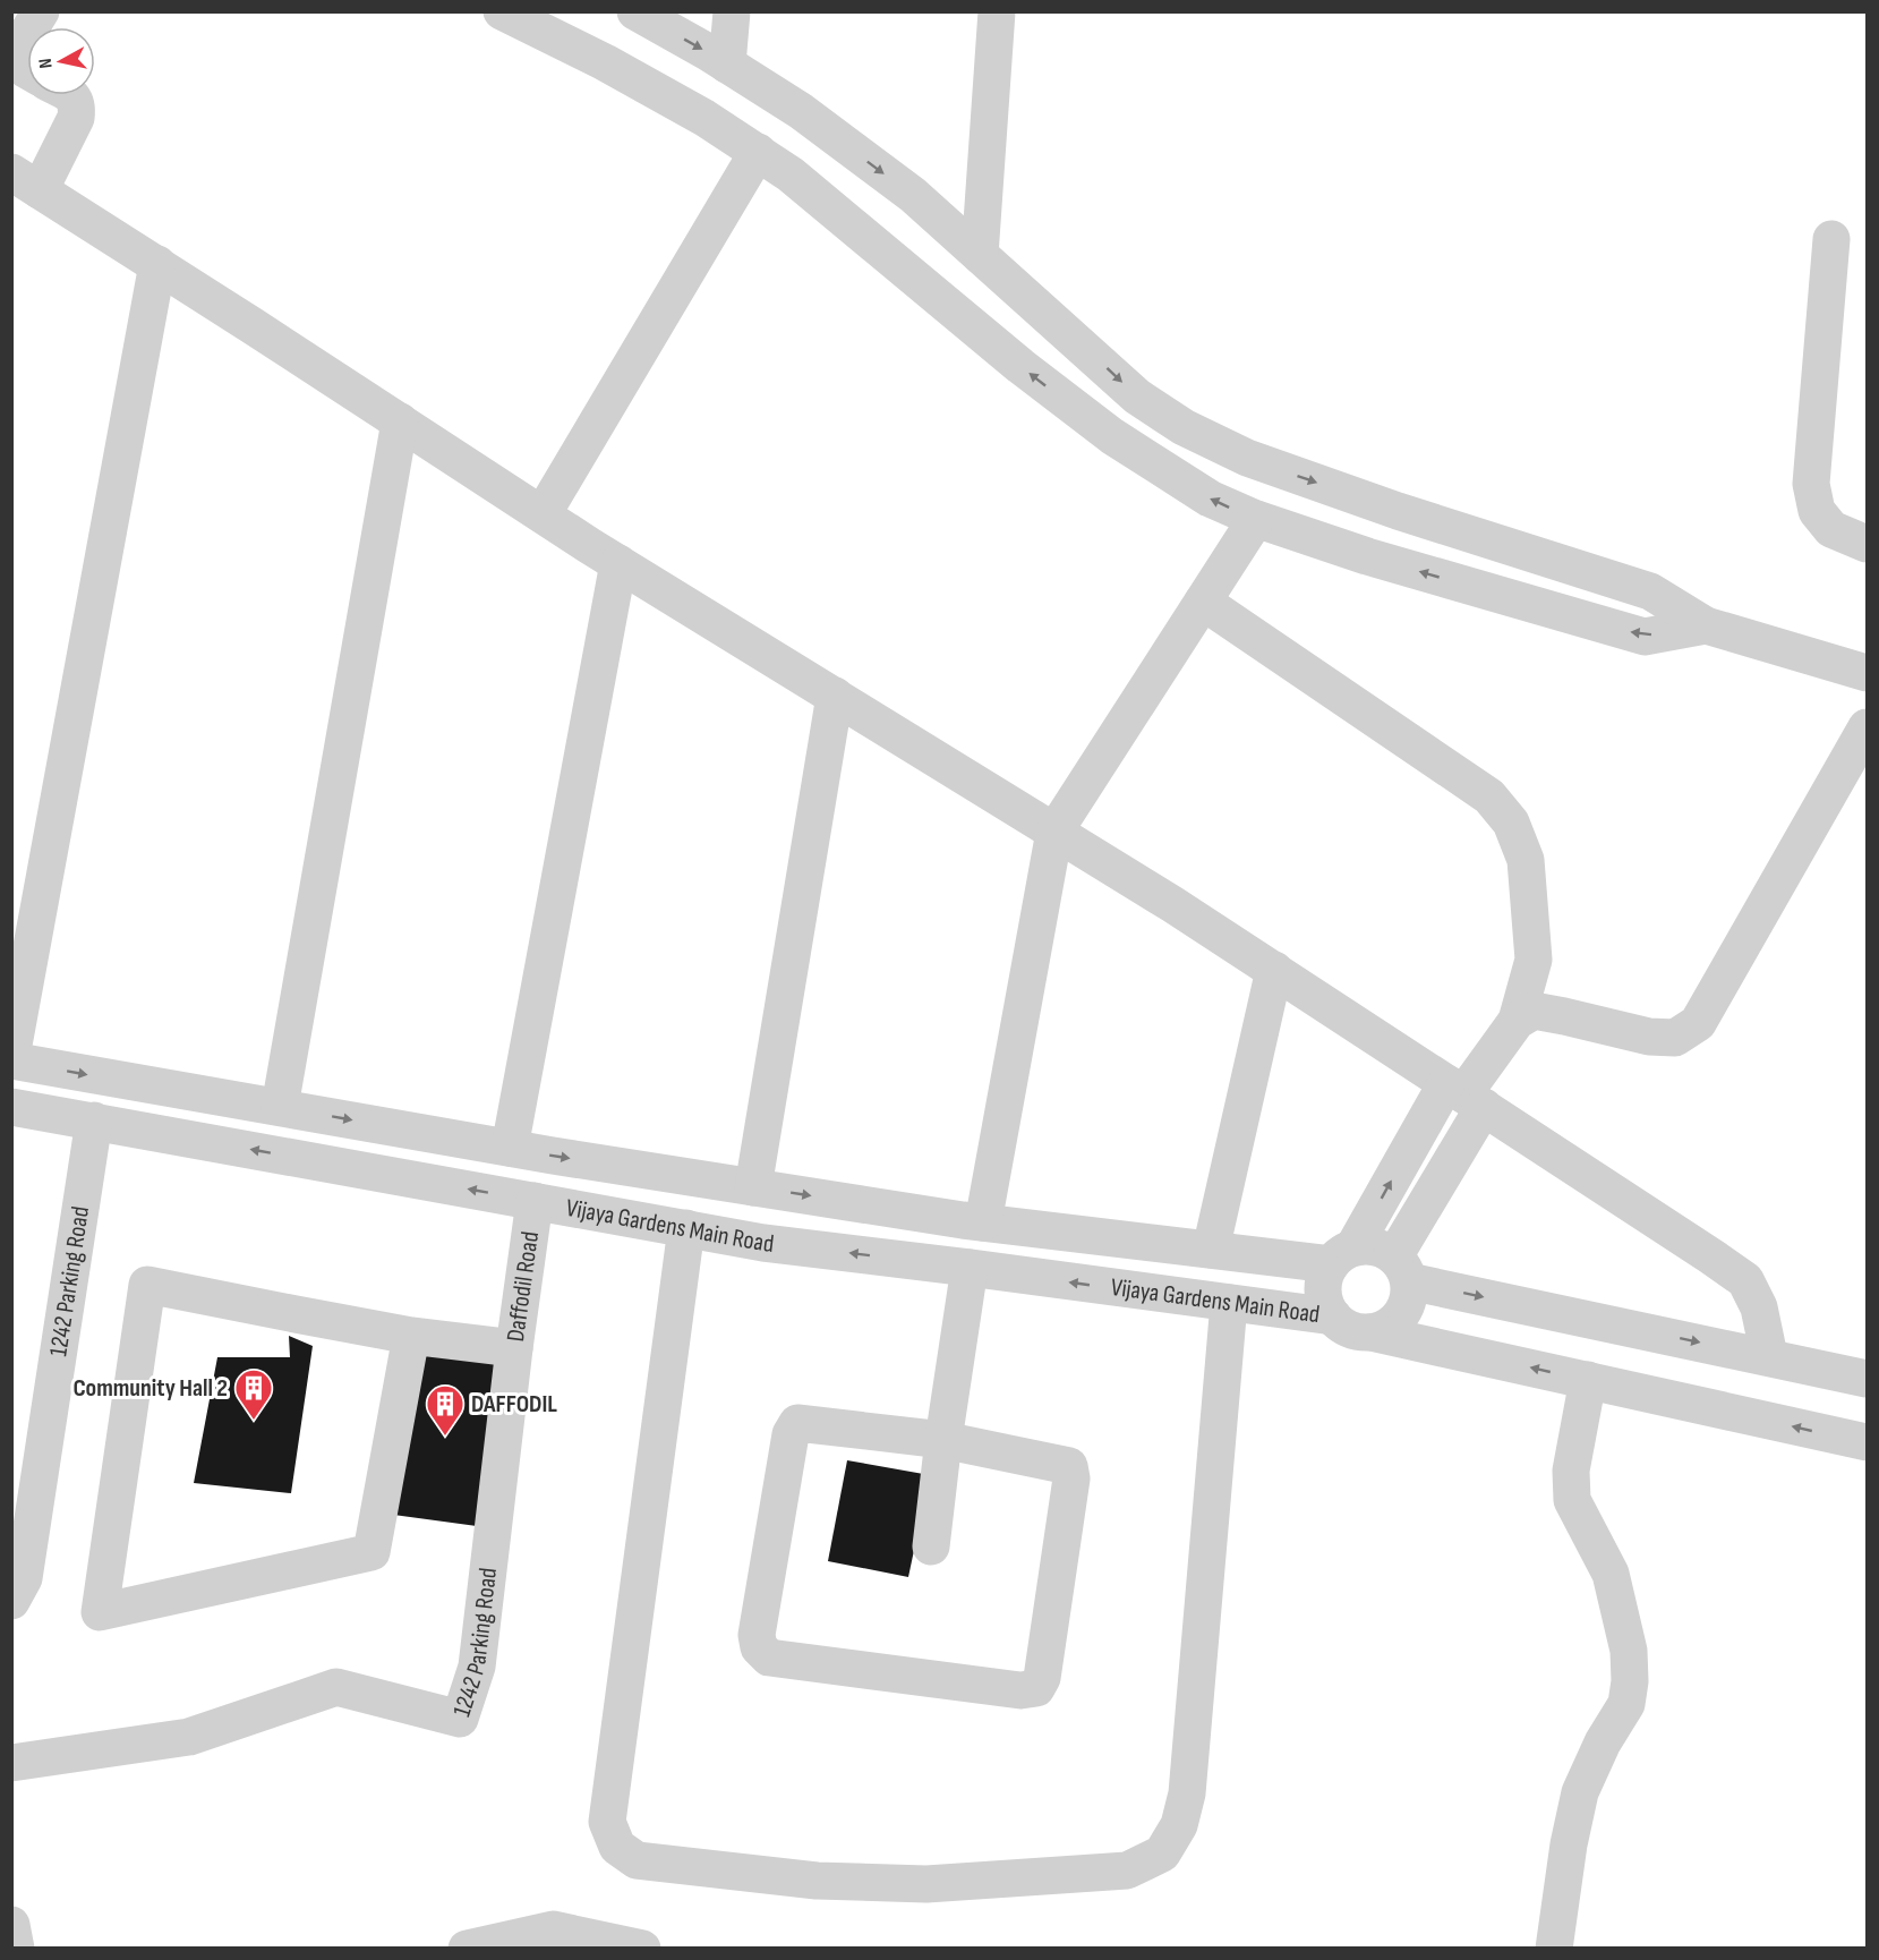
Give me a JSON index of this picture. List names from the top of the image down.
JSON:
{
  "streets": {
    "street": ["Vijaya Gardens Main Road", "1242 Parking Road", "Daffodil Road"]
  },
  "crossings": [
    ["Vijaya Gardens Main Road", "1242 Parking Road"],
    ["Vijaya Gardens Main Road", "Daffodil Road"],
    ["1242 Parking Road", "Daffodil Road"]
  ],
  "places": {
    "building": ["Community Hall 2", "DAFFODIL"]
  },
  "north": "left"
}
